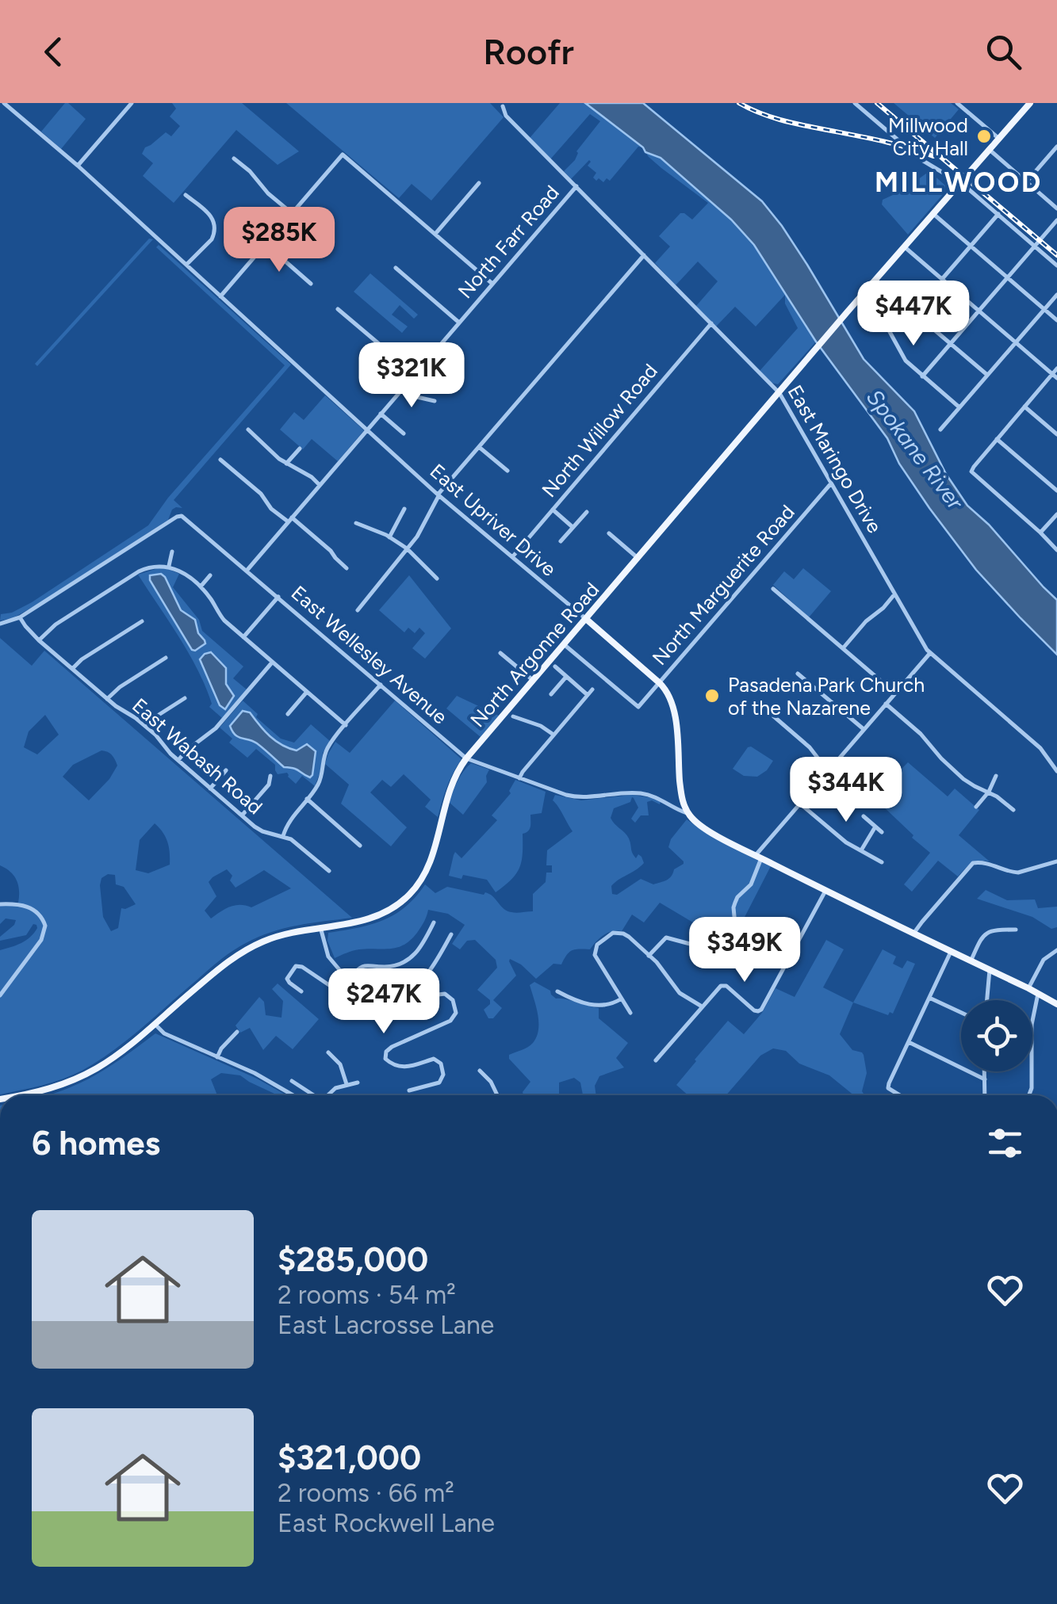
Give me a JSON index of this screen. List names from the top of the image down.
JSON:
{
  "streets": {
    "main road": ["East Upriver Drive", "North Argonne Road"],
    "street": [
      "North Farr Road",
      "North Willow Road",
      "East Maringo Drive",
      "North Marguerite Road",
      "East Wellesley Avenue",
      "East Wabash Road"
    ]
  },
  "crossings": [
    ["North Farr Road", "East Maringo Drive"],
    ["North Farr Road", "East Upriver Drive"],
    ["North Farr Road", "East Wellesley Avenue"],
    ["North Willow Road", "East Maringo Drive"],
    ["North Willow Road", "East Upriver Drive"],
    ["East Maringo Drive", "North Marguerite Road"],
    ["East Maringo Drive", "North Argonne Road"],
    ["East Upriver Drive", "North Marguerite Road"],
    ["East Upriver Drive", "East Wellesley Avenue"],
    ["East Upriver Drive", "North Argonne Road"],
    ["North Marguerite Road", "North Argonne Road"],
    ["East Wellesley Avenue", "North Argonne Road"],
    ["East Wellesley Avenue", "East Wabash Road"]
  ],
  "districts": ["MILLWOOD"],
  "water": ["Spokane River"],
  "places": ["Millwood City Hall", "Pasadena Park Church of the Nazarene"],
  "page": {
    "header": "Roofr",
    "price": [
      "$285K",
      "$447K",
      "$321K",
      "$344K",
      "$349K",
      "$247K"
    ],
    "heading": "6 homes",
    "list": [
      {
        "name": "$285,000",
        "note": "2 rooms · 54 m² · East Lacrosse Lane"
      },
      {
        "name": "$321,000",
        "note": "2 rooms · 66 m² · East Rockwell Lane"
      }
    ]
  }
}
